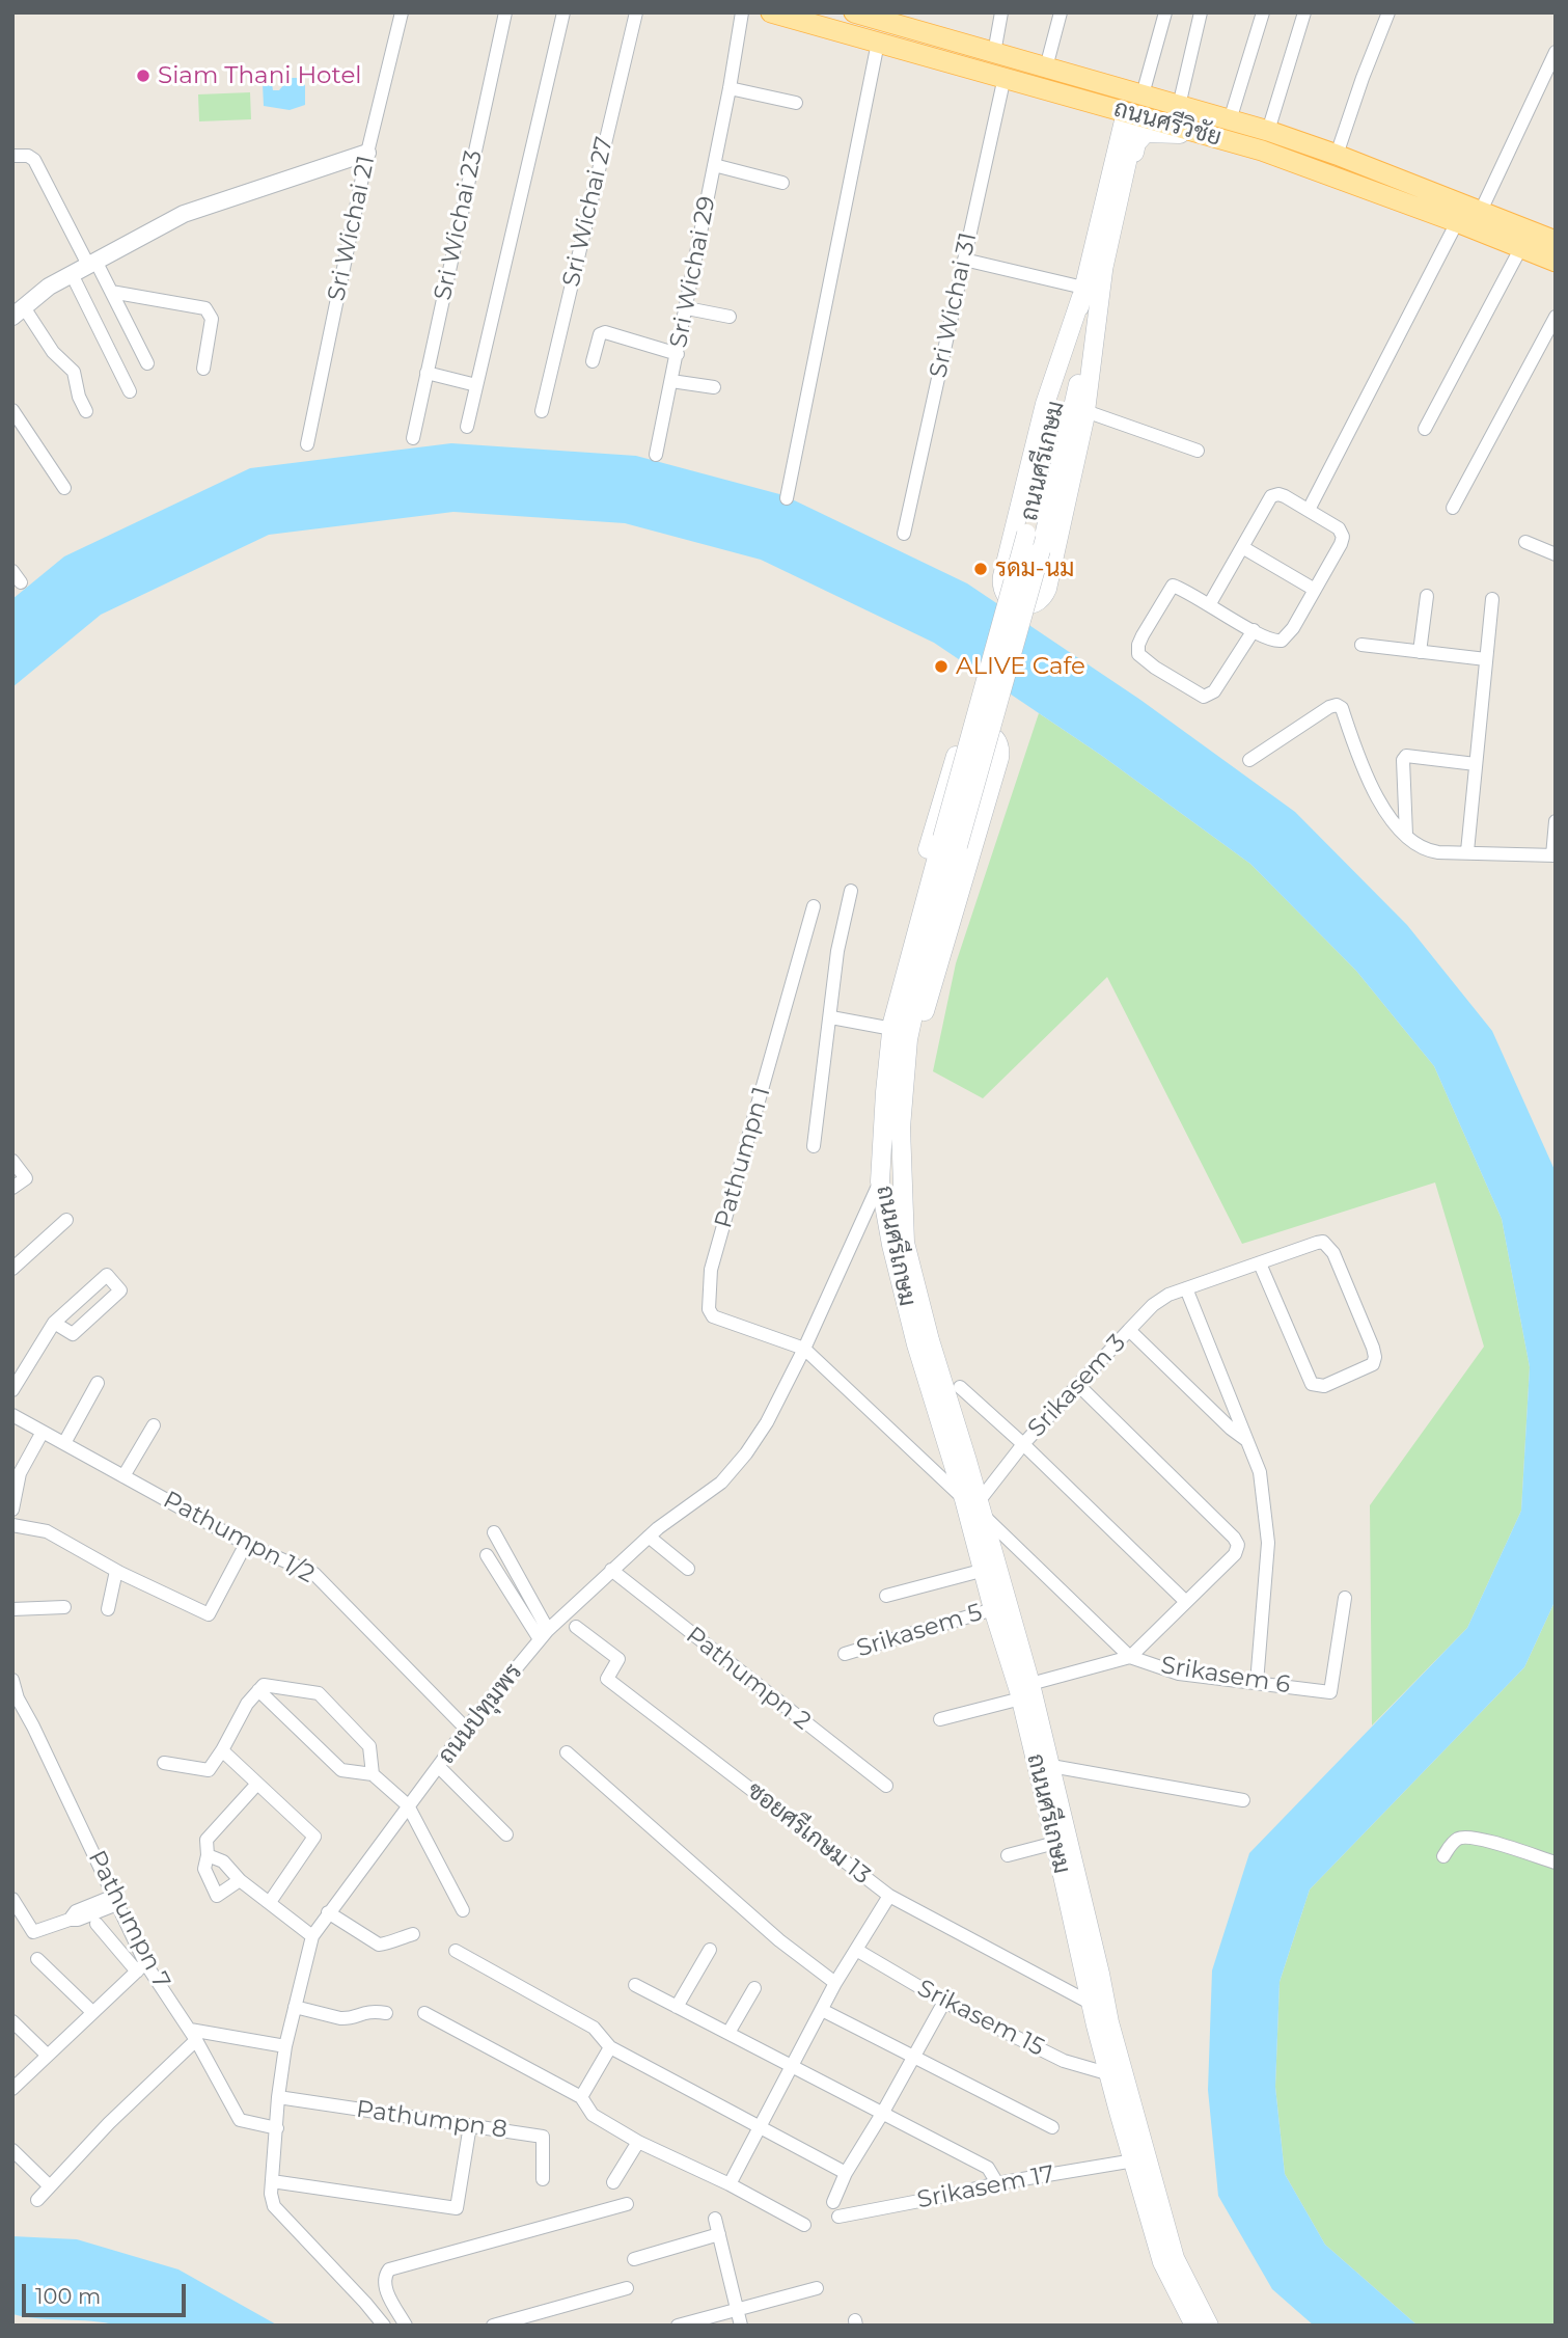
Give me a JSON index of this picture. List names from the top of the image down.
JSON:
{
  "streets": {
    "main road": ["ถนนศรีวิชัย", "ถนนศรีเกษม"],
    "street": [
      "Sri Wichai 27",
      "Sri Wichai 23",
      "Sri Wichai 21",
      "Sri Wichai 29",
      "Sri Wichai 31",
      "Pathumpn 1",
      "Srikasem 3",
      "Pathumpn 1/2",
      "Srikasem 5",
      "Srikasem 6",
      "Pathumpn 2",
      "ถนนปทุมพร",
      "ซอยศรีเกษม 13",
      "Pathumpn 7",
      "Srikasem 15",
      "Pathumpn 8",
      "Srikasem 17"
    ]
  },
  "crossings": [
    ["ถนนศรีวิชัย", "Sri Wichai 31"],
    ["ถนนศรีวิชัย", "ถนนศรีเกษม"],
    ["ถนนศรีเกษม", "Srikasem 3"],
    ["ถนนศรีเกษม", "Srikasem 5"],
    ["ถนนศรีเกษม", "Srikasem 6"],
    ["ถนนศรีเกษม", "ถนนปทุมพร"],
    ["ถนนศรีเกษม", "ซอยศรีเกษม 13"],
    ["ถนนศรีเกษม", "Srikasem 15"],
    ["ถนนศรีเกษม", "Srikasem 17"],
    ["Pathumpn 1", "ถนนปทุมพร"],
    ["Pathumpn 1/2", "ถนนปทุมพร"],
    ["Pathumpn 2", "ถนนปทุมพร"],
    ["ถนนปทุมพร", "Pathumpn 7"],
    ["ถนนปทุมพร", "Pathumpn 8"]
  ],
  "places": ["Siam Thani Hotel", "รดม-นม", "ALIVE Cafe"],
  "scale_bar": "100 m"
}
